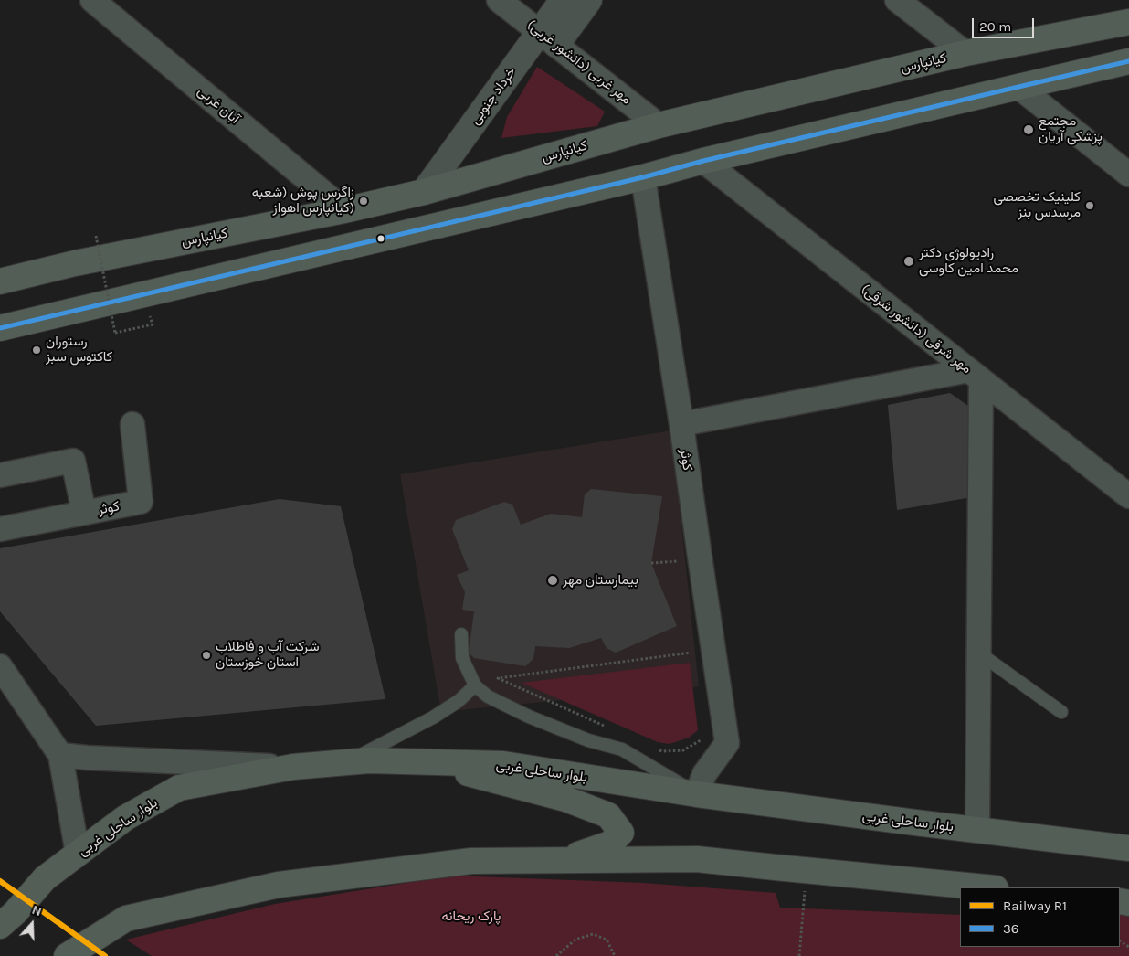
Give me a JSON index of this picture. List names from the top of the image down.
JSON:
{
  "streets": {
    "main road": ["کیانپارس", "بلوار ساحلی غربی"],
    "street": [
      "(دانشور غربی) مهر غربی",
      "خرداد جنوبی",
      "آبان غربی",
      "مهر شرقی (دانشور شرقی)",
      "کوثر"
    ]
  },
  "crossings": [
    ["(دانشور غربی) مهر غربی", "کیانپارس"],
    ["(دانشور غربی) مهر غربی", "خرداد جنوبی"],
    ["کیانپارس", "خرداد جنوبی"],
    ["کیانپارس", "آبان غربی"],
    ["کوثر", "بلوار ساحلی غربی"]
  ],
  "parks": ["پارک ریحانه"],
  "places": [
    "مجتمع پزشکی آریان",
    "زاگرس پوش (شعبه کیانپارس اهواز)",
    "کلینیک تخصصی مرسدس بنز",
    "رادیولوژی دکتر محمد امین کاوسی",
    "رستوران کاکتوس سبز",
    "بیمارستان مهر",
    "شرکت آب و فاظلاب استان خوزستان"
  ],
  "lines": ["transit line 36", "rail line R1"],
  "legend": ["Railway R1", "36"],
  "scale_bar": "20 m",
  "north": "top"
}
